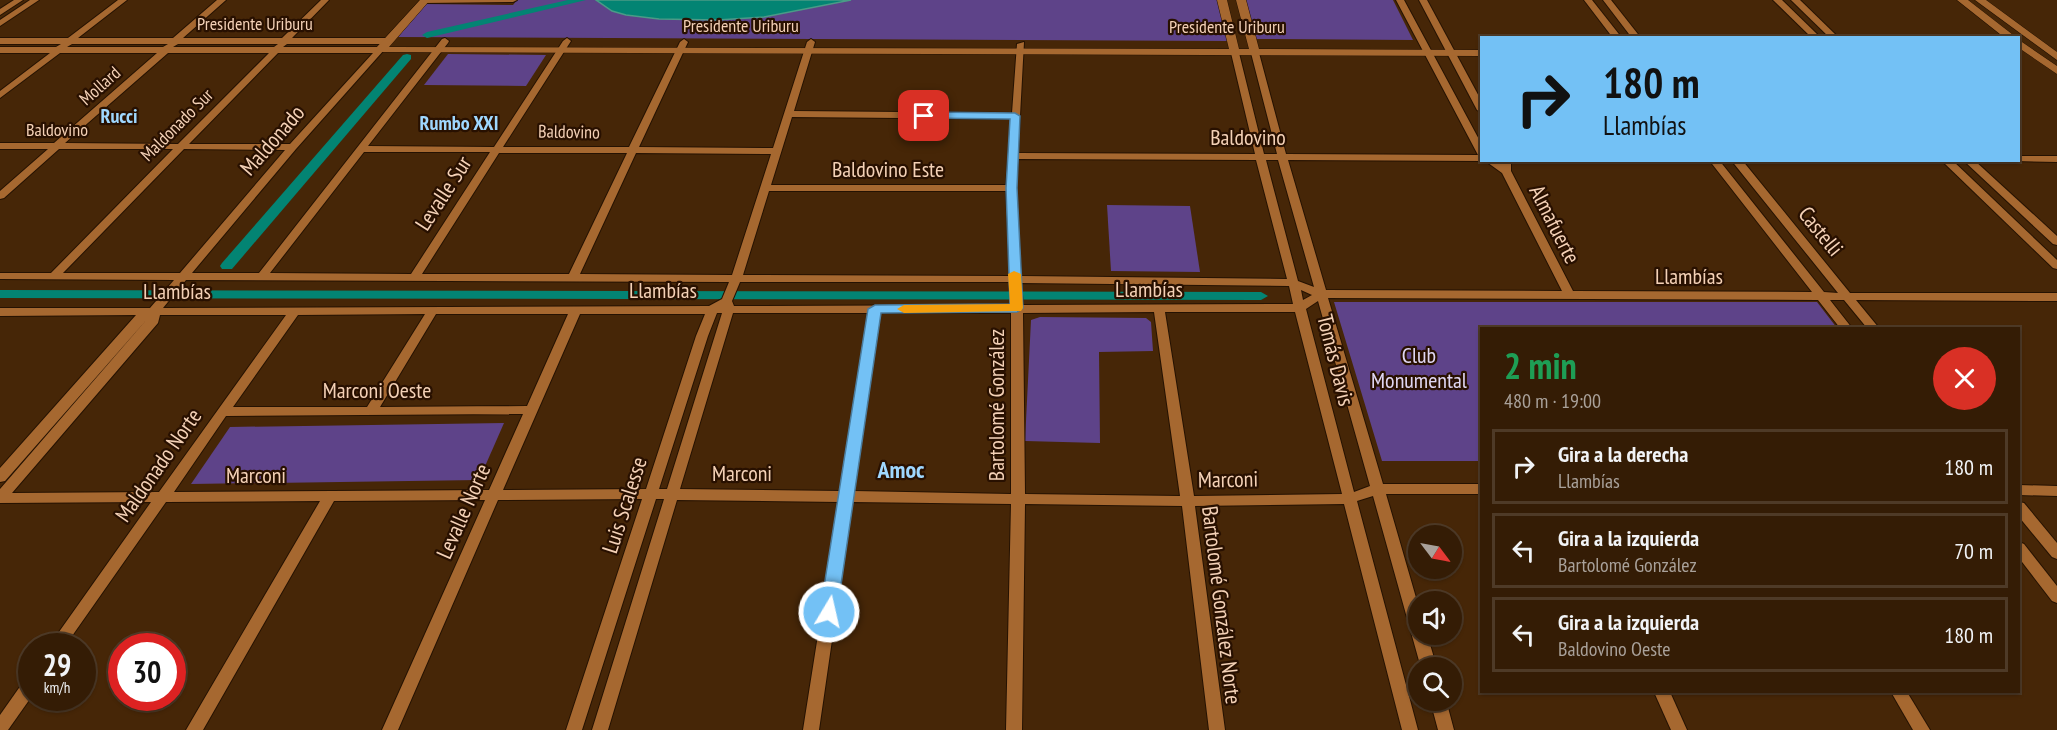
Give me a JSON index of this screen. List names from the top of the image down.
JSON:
{
  "streets": {
    "street": [
      "Presidente Uriburu",
      "Mollard",
      "Maldonado Sur",
      "Baldovino",
      "Maldonado",
      "Baldovino Este",
      "Levalle Sur",
      "Almafuerte",
      "Castelli",
      "Llambías",
      "Tomás Davis",
      "Marconi Oeste",
      "Bartolomé González",
      "Maldonado Norte",
      "Marconi",
      "Luis Scalesse",
      "Levalle Norte",
      "Bartolomé González Norte"
    ]
  },
  "crossings": [
    ["Presidente Uriburu", "Mollard"],
    ["Presidente Uriburu", "Maldonado Sur"],
    ["Presidente Uriburu", "Maldonado"],
    ["Presidente Uriburu", "Levalle Sur"],
    ["Presidente Uriburu", "Tomás Davis"],
    ["Presidente Uriburu", "Bartolomé González"],
    ["Presidente Uriburu", "Luis Scalesse"],
    ["Mollard", "Baldovino"],
    ["Maldonado Sur", "Baldovino"],
    ["Maldonado Sur", "Llambías"],
    ["Baldovino", "Maldonado"],
    ["Baldovino", "Levalle Sur"],
    ["Baldovino", "Tomás Davis"],
    ["Baldovino", "Bartolomé González"],
    ["Baldovino", "Luis Scalesse"],
    ["Maldonado", "Llambías"],
    ["Maldonado", "Marconi"],
    ["Baldovino Este", "Bartolomé González"],
    ["Baldovino Este", "Luis Scalesse"],
    ["Levalle Sur", "Llambías"],
    ["Almafuerte", "Llambías"],
    ["Castelli", "Llambías"],
    ["Llambías", "Tomás Davis"],
    ["Llambías", "Bartolomé González"],
    ["Llambías", "Maldonado Norte"],
    ["Llambías", "Luis Scalesse"],
    ["Llambías", "Levalle Norte"],
    ["Llambías", "Bartolomé González Norte"],
    ["Tomás Davis", "Marconi"],
    ["Marconi Oeste", "Maldonado Norte"],
    ["Marconi Oeste", "Levalle Norte"],
    ["Bartolomé González", "Marconi"],
    ["Maldonado Norte", "Marconi"],
    ["Marconi", "Luis Scalesse"],
    ["Marconi", "Levalle Norte"],
    ["Marconi", "Bartolomé González Norte"]
  ],
  "districts": ["Rucci", "Rumbo XXI", "Amoc"],
  "parks": ["Club Monumental"],
  "north": "bottom right",
  "page": {
    "turn": ["180 m", "Llambías"],
    "heading": ["2 min", "480 m · 19:00"],
    "list": [
      {
        "name": "Gira a la derecha",
        "note": "Llambías",
        "value": "180 m"
      },
      {
        "name": "Gira a la izquierda",
        "note": "Bartolomé González",
        "value": "70 m"
      },
      {
        "name": "Gira a la izquierda",
        "note": "Baldovino Oeste",
        "value": "180 m"
      }
    ],
    "speed": "29 km/h",
    "limit": "30"
  }
}
